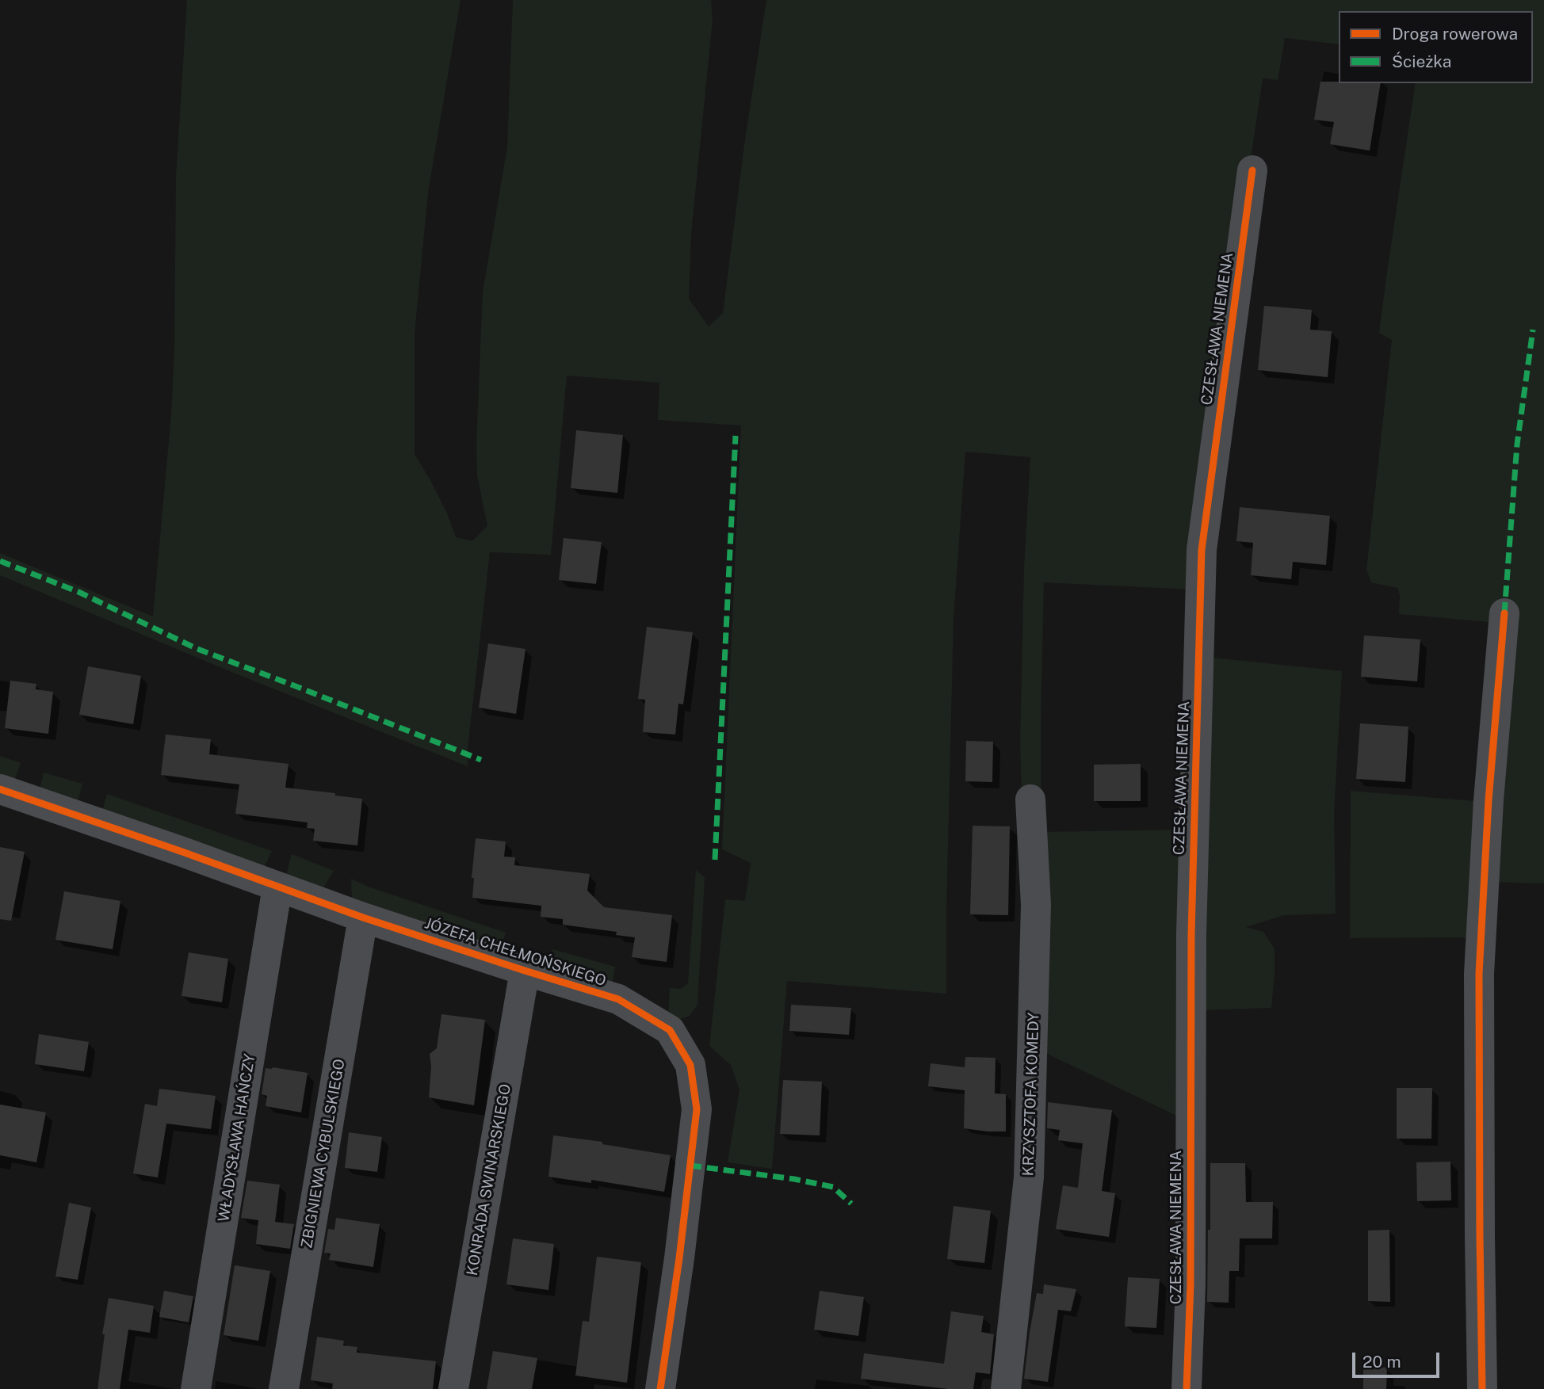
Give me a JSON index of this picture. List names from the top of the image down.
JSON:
{
  "streets": {
    "street": [
      "CZESŁAWA NIEMENA",
      "JÓZEFA CHEŁMOŃSKIEGO",
      "KRZYSZTOFA KOMEDY",
      "WŁADYSŁAWA HAŃCZY",
      "ZBIGNIEWA CYBULSKIEGO",
      "KONRADA SWINARSKIEGO"
    ]
  },
  "crossings": [
    ["JÓZEFA CHEŁMOŃSKIEGO", "WŁADYSŁAWA HAŃCZY"],
    ["JÓZEFA CHEŁMOŃSKIEGO", "ZBIGNIEWA CYBULSKIEGO"],
    ["JÓZEFA CHEŁMOŃSKIEGO", "KONRADA SWINARSKIEGO"]
  ],
  "legend": ["Droga rowerowa", "Ścieżka"],
  "scale_bar": "20 m"
}
